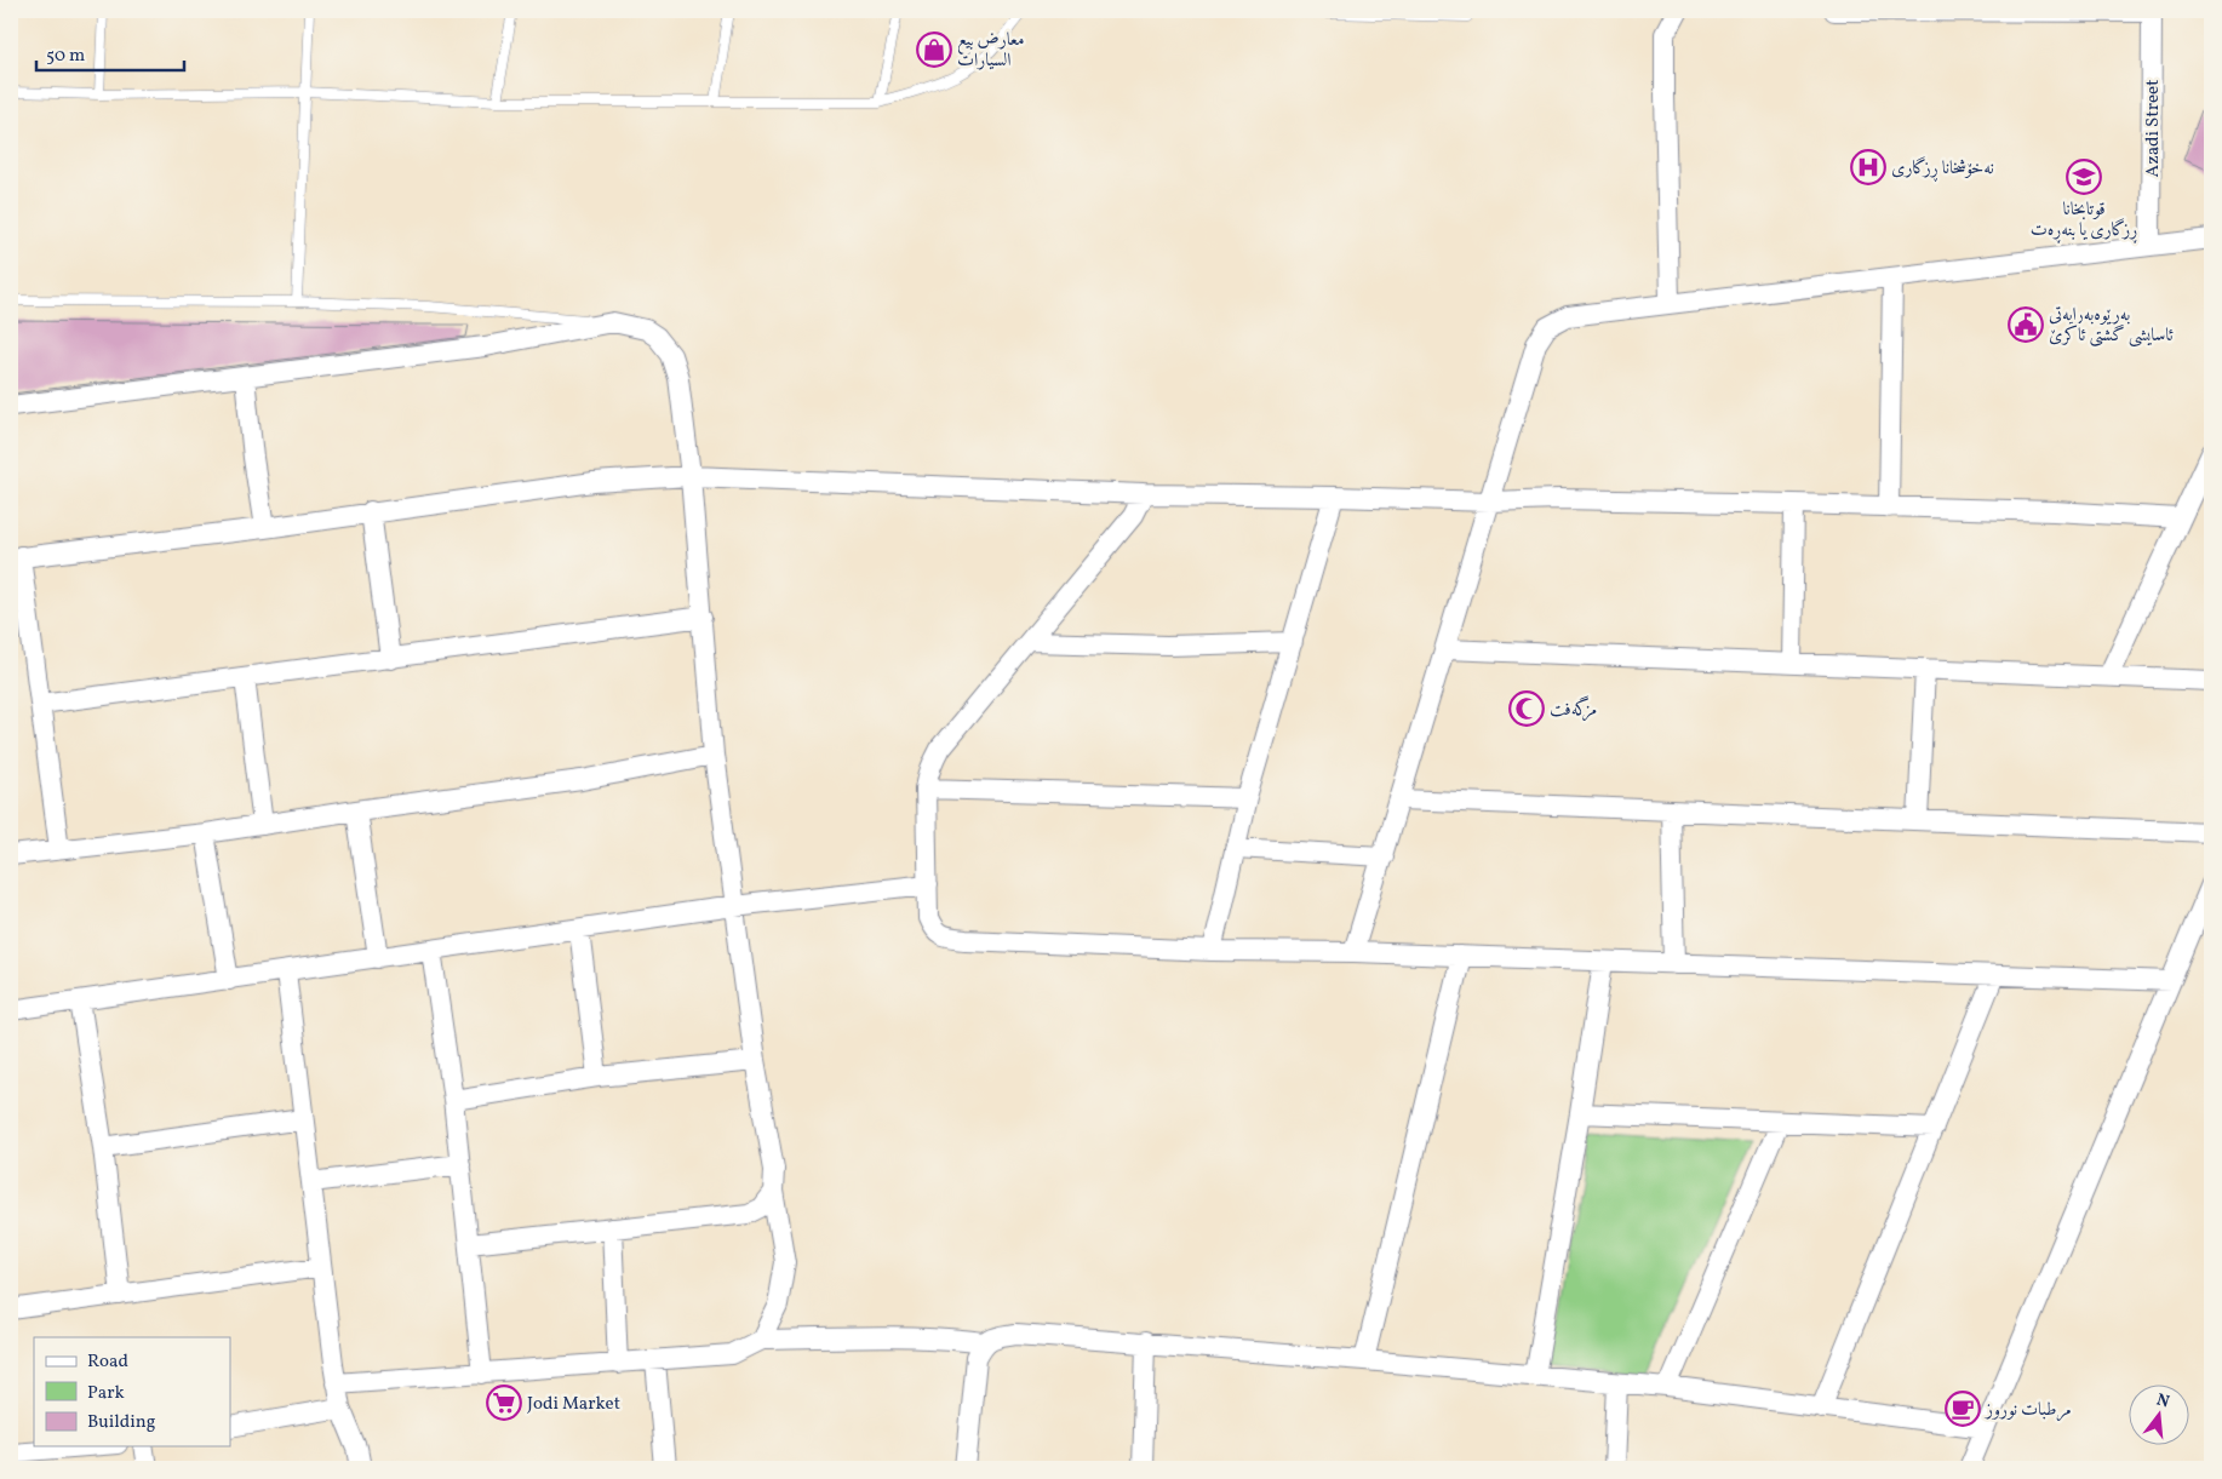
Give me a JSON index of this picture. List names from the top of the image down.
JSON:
{
  "streets": {
    "street": ["Azadi Street"]
  },
  "places": {
    "shop": ["معارض بيع السيارات"],
    "hospital": ["نەخۆشخانا ڕزگاری"],
    "school or university": ["قوتابخانا ڕزگاری یا بنەڕەت"],
    "public building": ["بەرێوەبەرایەتی ئاسایشی گشتی ئاکرێ"],
    "mosque": ["مزگەفت"],
    "supermarket": ["Jodi Market"],
    "cafe": ["مرطبات نوروز"]
  },
  "legend": ["Road", "Park", "Building"],
  "scale_bar": "50 m",
  "north": "top"
}
